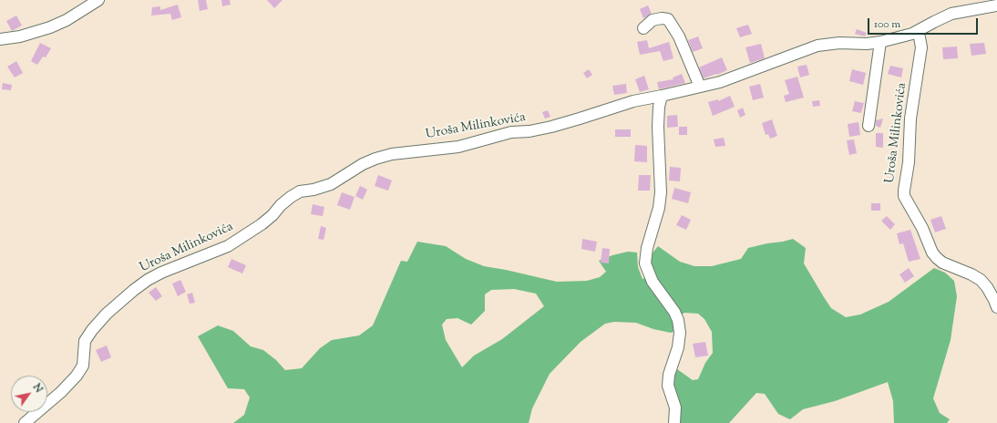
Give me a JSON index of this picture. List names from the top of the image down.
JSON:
{
  "streets": {
    "street": ["Uroša Milinkovića"]
  },
  "scale_bar": "100 m",
  "north": "top right"
}
